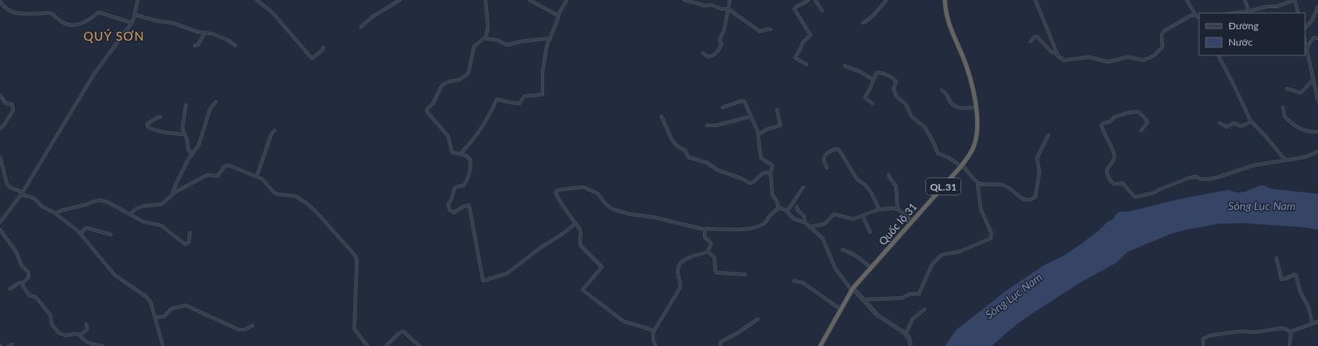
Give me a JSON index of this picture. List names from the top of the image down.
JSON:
{
  "streets": {
    "highway": ["QL.31", "Quốc lộ 31"]
  },
  "districts": ["QUÝ SƠN"],
  "water": ["Sông Lục Nam"],
  "legend": ["Đường", "Nước"]
}
